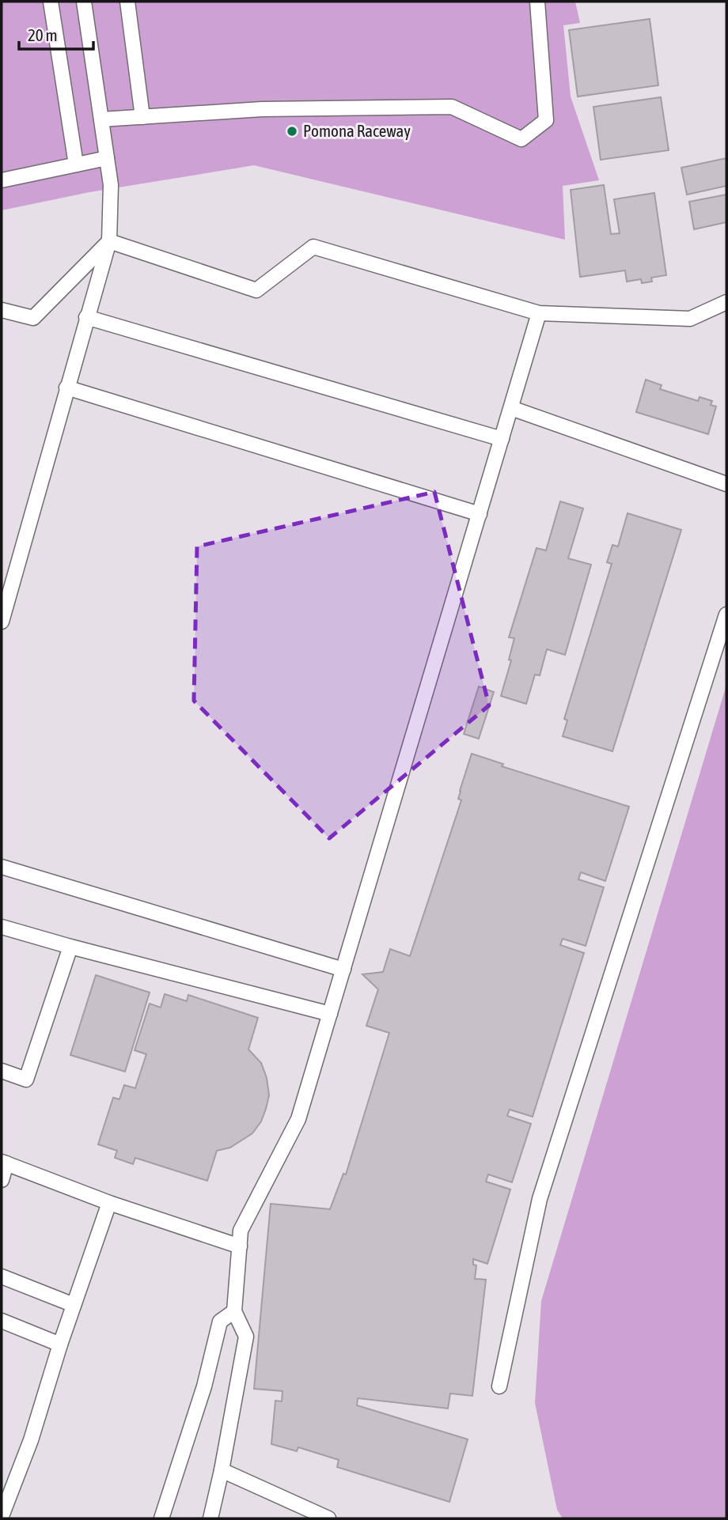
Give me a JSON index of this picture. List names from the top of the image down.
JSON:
{
  "places": ["Pomona Raceway"],
  "scale_bar": "20 m"
}
